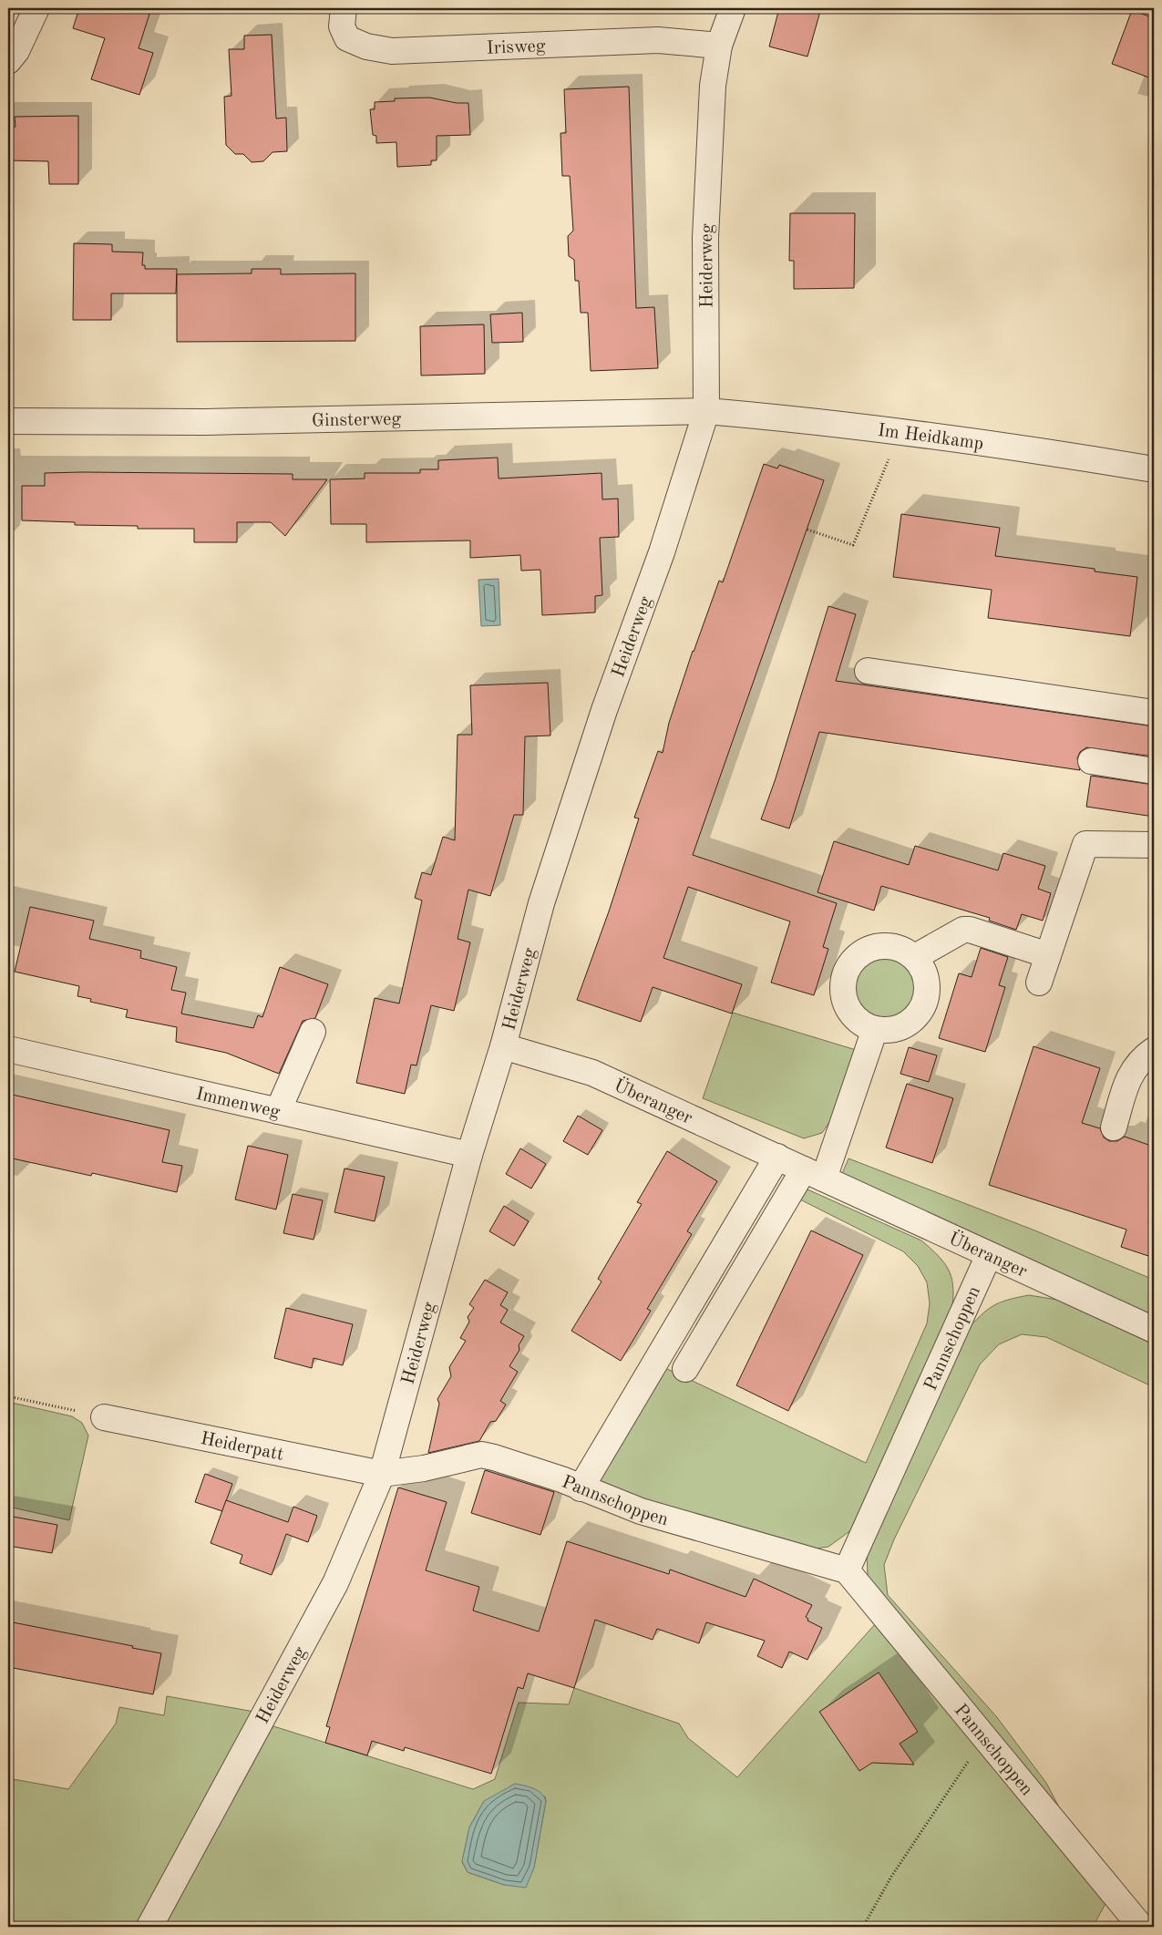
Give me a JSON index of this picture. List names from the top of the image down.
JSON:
{
  "streets": {
    "street": [
      "Irisweg",
      "Heiderweg",
      "Ginsterweg",
      "Im Heidkamp",
      "Überanger",
      "Immenweg",
      "Pannschoppen",
      "Heiderpatt"
    ]
  },
  "crossings": [
    ["Irisweg", "Heiderweg"],
    ["Heiderweg", "Ginsterweg"],
    ["Heiderweg", "Im Heidkamp"],
    ["Heiderweg", "Überanger"],
    ["Heiderweg", "Immenweg"],
    ["Heiderweg", "Pannschoppen"],
    ["Heiderweg", "Heiderpatt"],
    ["Ginsterweg", "Im Heidkamp"],
    ["Überanger", "Pannschoppen"],
    ["Pannschoppen", "Heiderpatt"]
  ]
}
